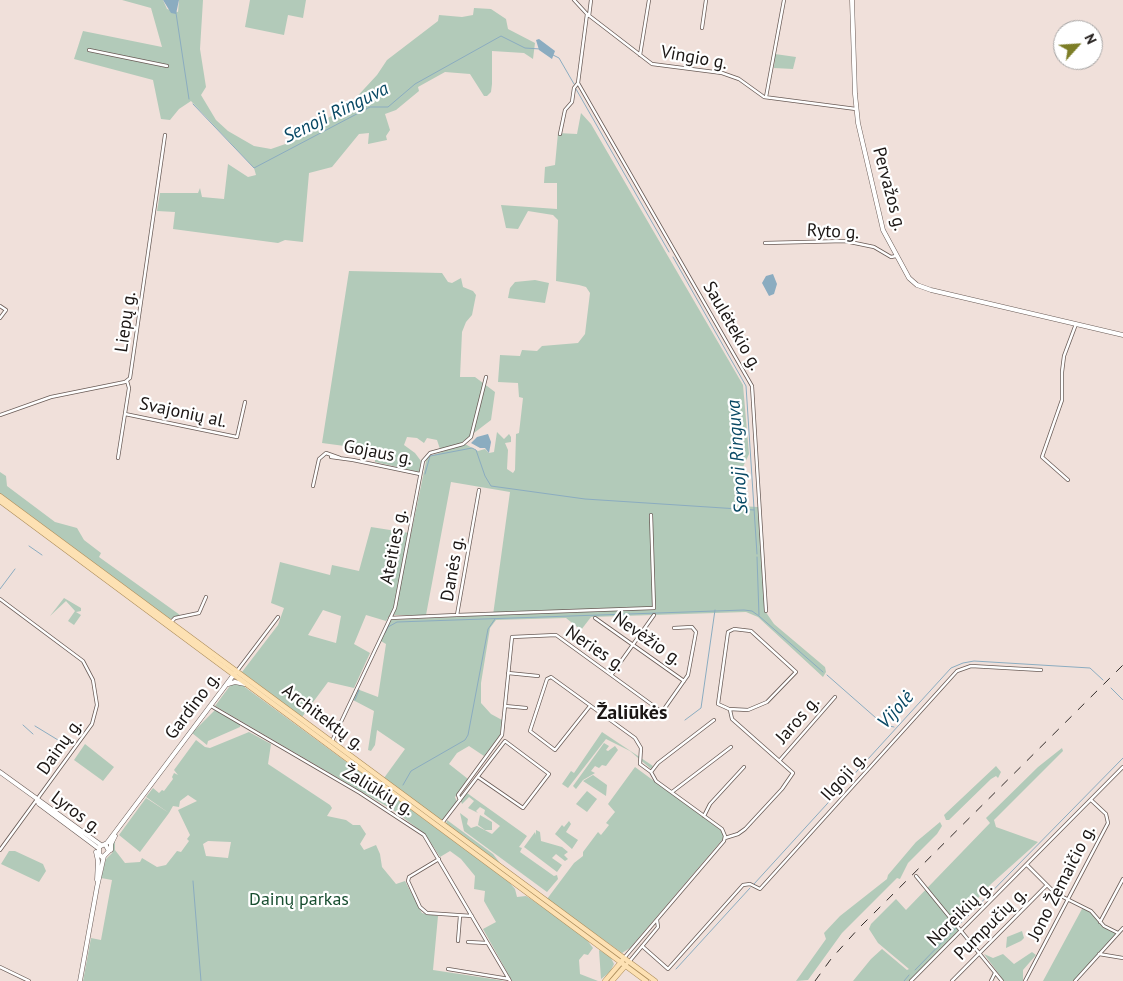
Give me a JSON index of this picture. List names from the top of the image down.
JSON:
{
  "streets": {
    "main road": [
      "Pervažos g.",
      "Gardino g.",
      "Architektų g.",
      "Lyros g."
    ],
    "street": [
      "Vingio g.",
      "Ryto g.",
      "Liepų g.",
      "Saulėtekio g.",
      "Svajonių al.",
      "Gojaus g.",
      "Ateities g.",
      "Danės g.",
      "Nevėžio g.",
      "Neries g.",
      "Jaros g.",
      "Dainų g.",
      "Ilgoji g.",
      "Žaliūkių g.",
      "Jono Žemaičio g.",
      "Noreikių g.",
      "Pumpučių g."
    ]
  },
  "crossings": [
    ["Vingio g.", "Pervažos g."],
    ["Pervažos g.", "Ryto g."],
    ["Liepų g.", "Svajonių al."],
    ["Gojaus g.", "Ateities g."],
    ["Ateities g.", "Danės g."],
    ["Ateities g.", "Architektų g."],
    ["Nevėžio g.", "Neries g."],
    ["Gardino g.", "Architektų g."],
    ["Gardino g.", "Žaliūkių g."],
    ["Gardino g.", "Lyros g."],
    ["Dainų g.", "Lyros g."],
    ["Jono Žemaičio g.", "Noreikių g."]
  ],
  "districts": ["Žaliūkės"],
  "water": ["Senoji Ringuva", "Vijolė"],
  "parks": ["Dainų parkas"],
  "north": "top right"
}
